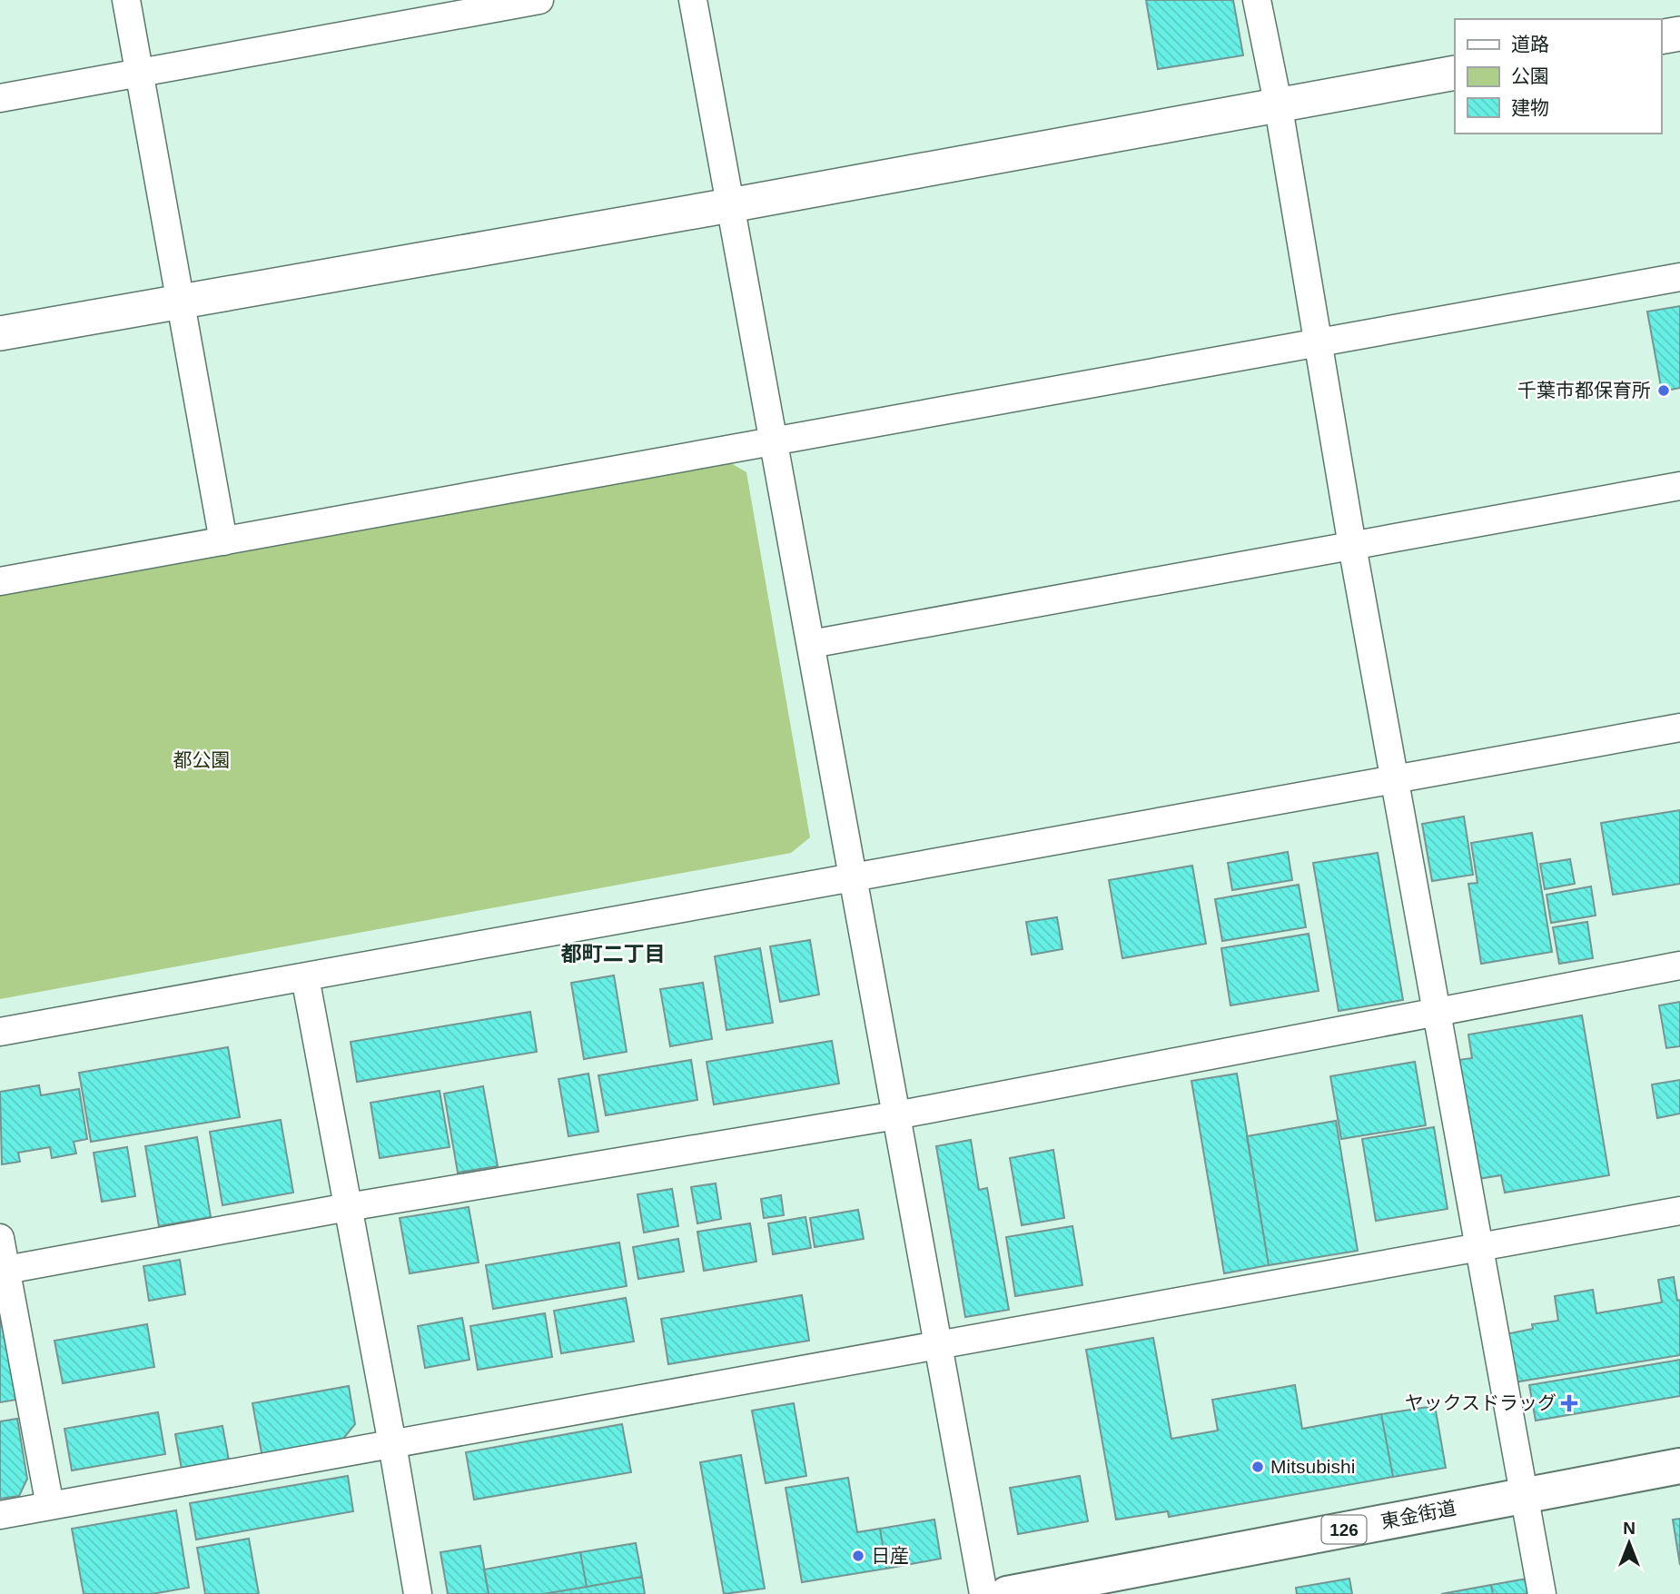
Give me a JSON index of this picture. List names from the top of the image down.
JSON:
{
  "streets": {
    "highway": ["東金街道", "126"]
  },
  "districts": ["都町二丁目"],
  "parks": ["都公園"],
  "places": {
    "other": ["千葉市都保育所", "Mitsubishi", "日産"],
    "health": ["ヤックスドラッグ"]
  },
  "legend": ["道路", "公園", "建物"],
  "north": "top"
}
